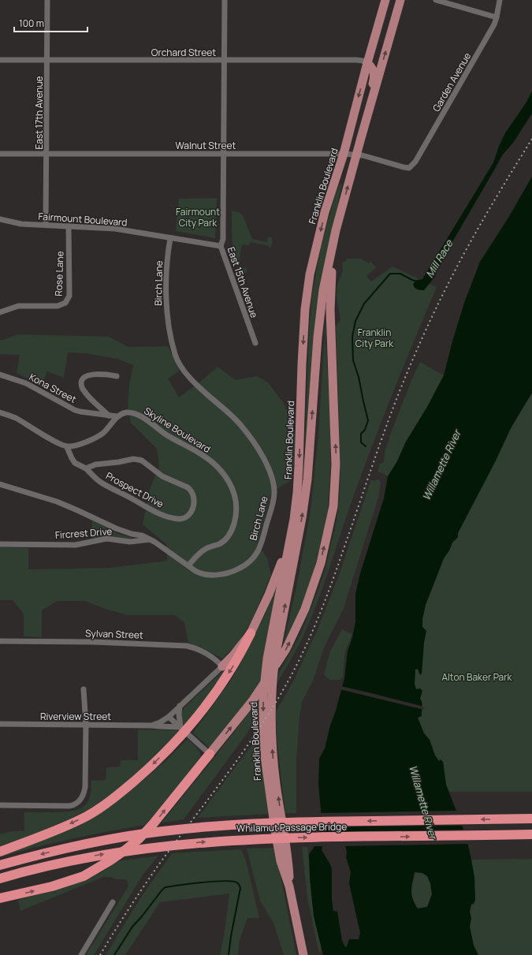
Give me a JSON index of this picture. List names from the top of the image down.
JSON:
{
  "streets": {
    "highway": ["Whilamut Passage Bridge"],
    "main road": ["Franklin Boulevard"],
    "street": [
      "Orchard Street",
      "Garden Avenue",
      "East 17th Avenue",
      "Walnut Street",
      "Fairmount Boulevard",
      "Rose Lane",
      "East 15th Avenue",
      "Birch Lane",
      "Kona Street",
      "Skyline Boulevard",
      "Prospect Drive",
      "Fircrest Drive",
      "Sylvan Street",
      "Riverview Street"
    ]
  },
  "crossings": [
    ["Orchard Street", "East 17th Avenue"],
    ["Orchard Street", "Franklin Boulevard"],
    ["Orchard Street", "East 15th Avenue"],
    ["Garden Avenue", "Walnut Street"],
    ["East 17th Avenue", "Walnut Street"],
    ["East 17th Avenue", "Fairmount Boulevard"],
    ["Walnut Street", "Franklin Boulevard"],
    ["Walnut Street", "East 15th Avenue"],
    ["Fairmount Boulevard", "Rose Lane"],
    ["Fairmount Boulevard", "East 15th Avenue"],
    ["Fairmount Boulevard", "Birch Lane"],
    ["Birch Lane", "Skyline Boulevard"],
    ["Birch Lane", "Fircrest Drive"],
    ["Kona Street", "Skyline Boulevard"],
    ["Sylvan Street", "Riverview Street"]
  ],
  "water": ["Mill Race", "Willamette River"],
  "parks": ["Fairmount City Park", "Franklin City Park", "Alton Baker Park"],
  "scale_bar": "100 m"
}
